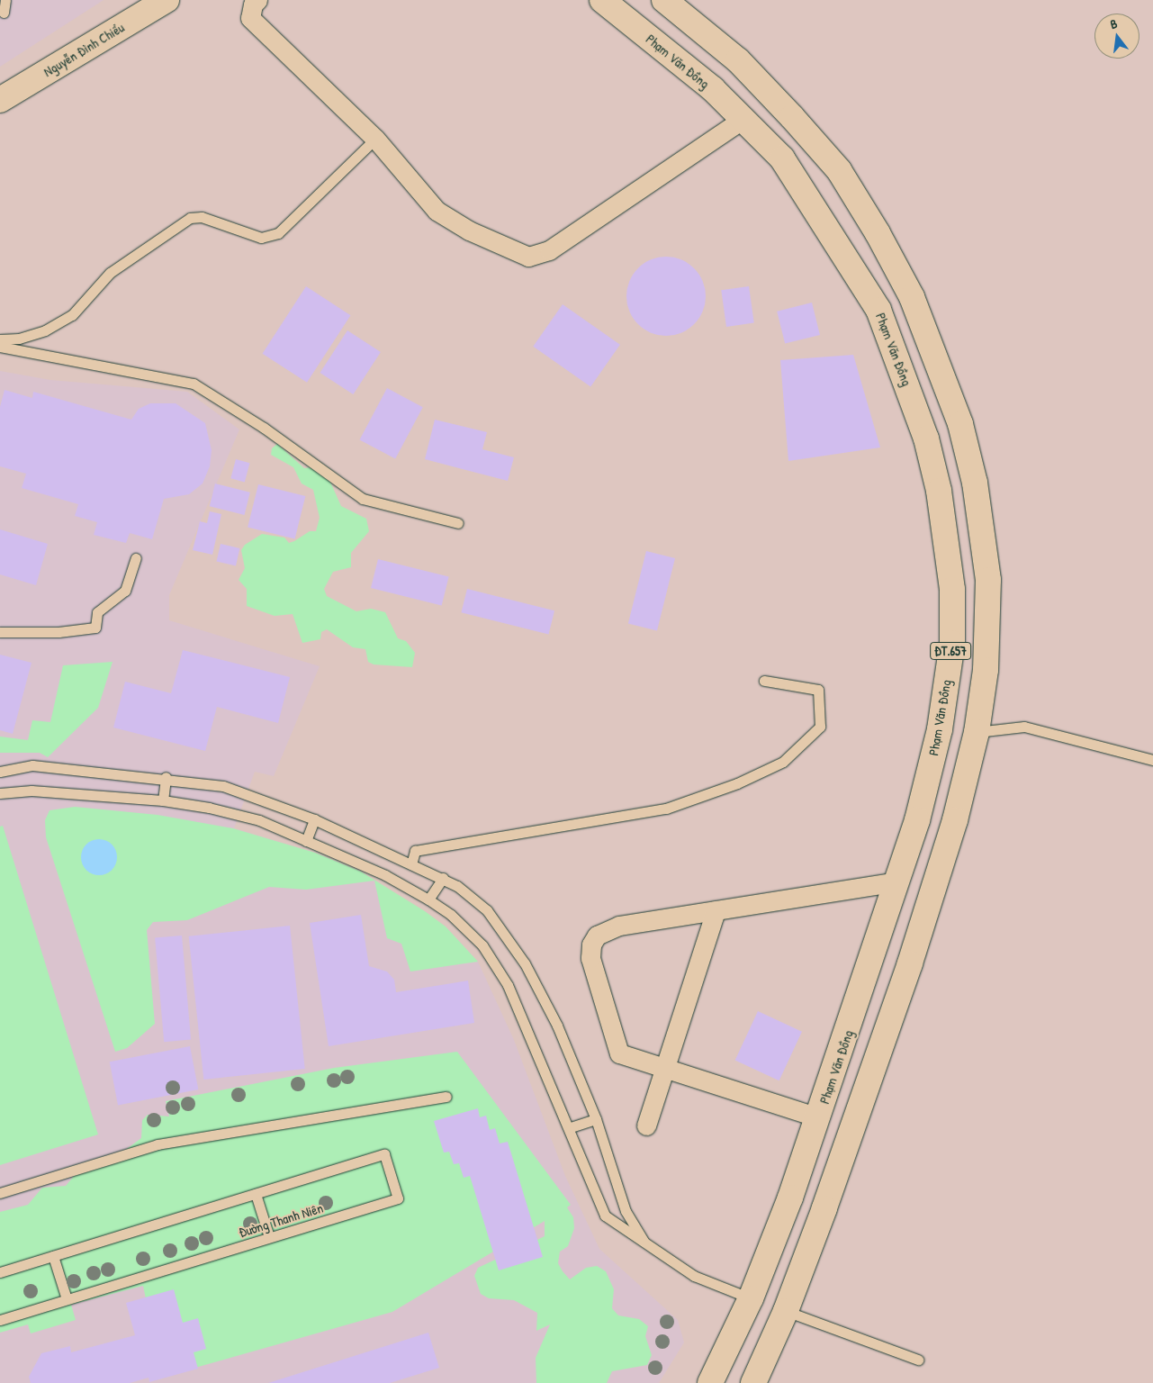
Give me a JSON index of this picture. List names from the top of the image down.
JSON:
{
  "streets": {
    "main road": ["Nguyễn Đình Chiểu", "Phạm Văn Đồng", "ĐT.657"],
    "lane": ["Đường Thanh Niên"]
  },
  "north": "top"
}
